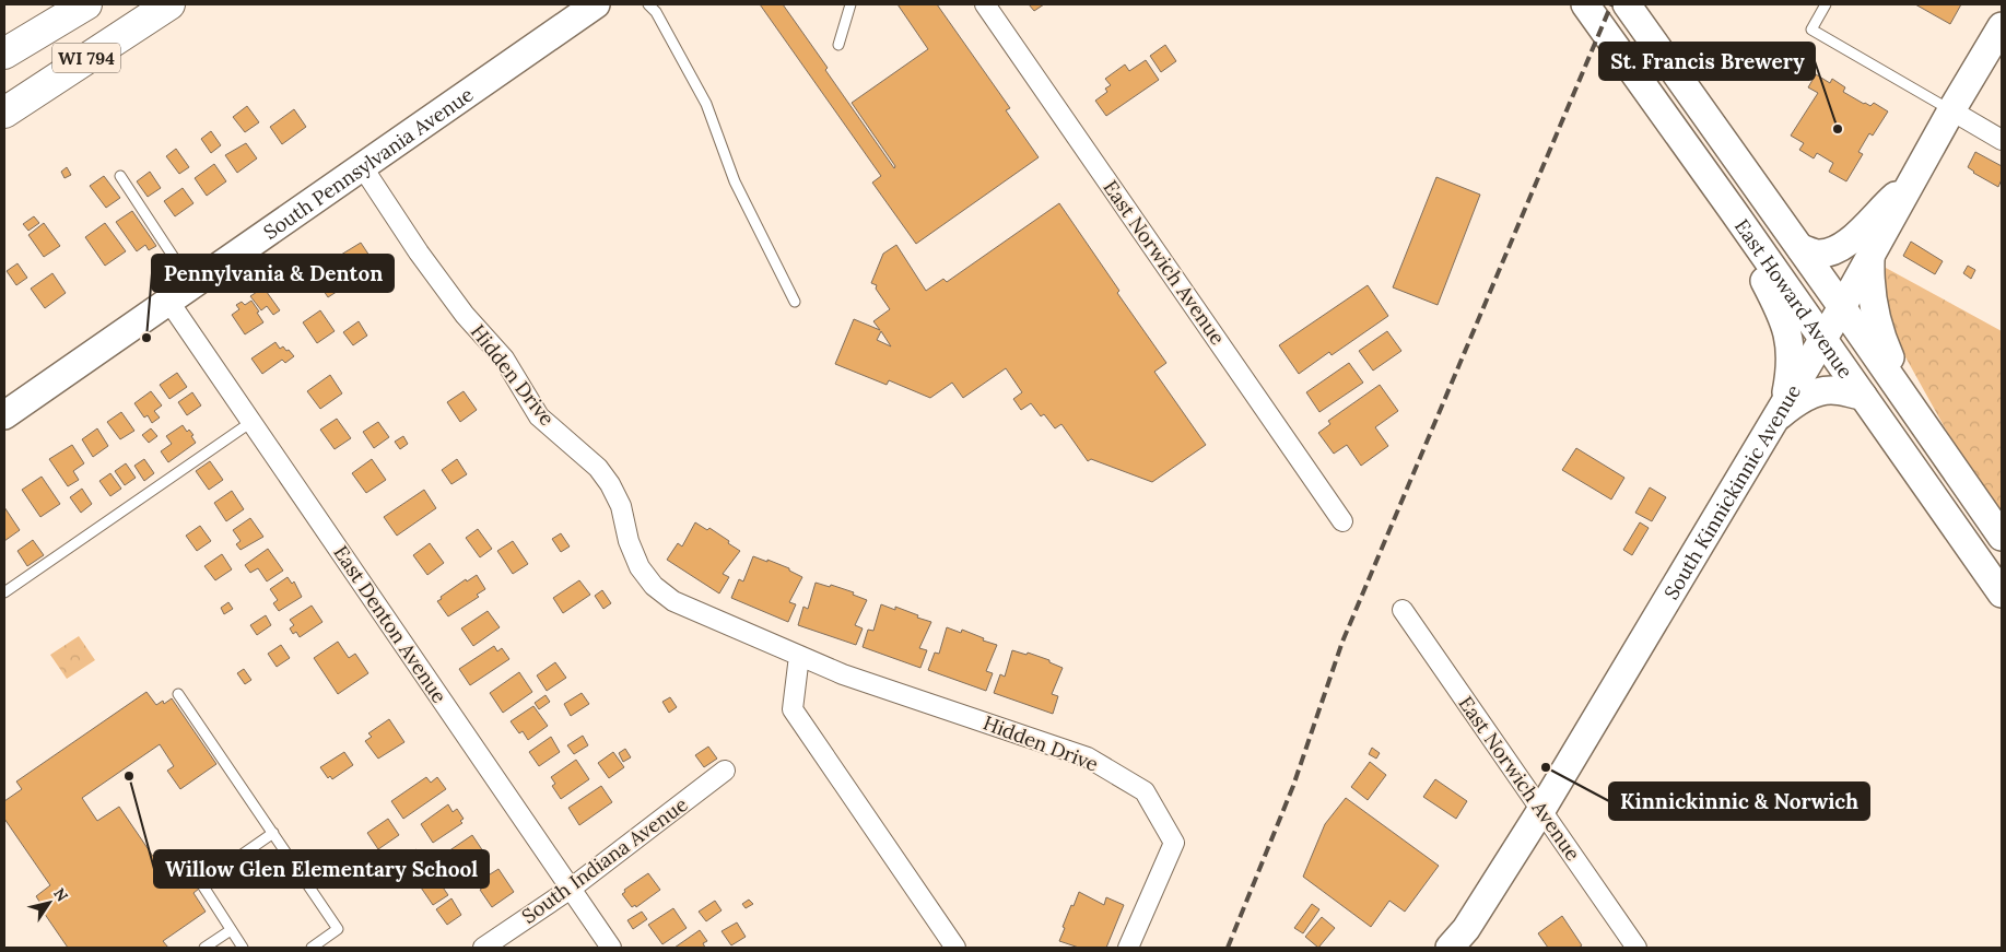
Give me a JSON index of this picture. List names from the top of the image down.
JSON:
{
  "streets": {
    "main road": [
      "WI 794",
      "South Pennsylvania Avenue",
      "East Howard Avenue",
      "South Kinnickinnic Avenue"
    ],
    "street": [
      "East Norwich Avenue",
      "Hidden Drive",
      "East Denton Avenue",
      "South Indiana Avenue"
    ]
  },
  "crossings": [
    ["South Pennsylvania Avenue", "Hidden Drive"],
    ["South Pennsylvania Avenue", "East Denton Avenue"],
    ["East Norwich Avenue", "South Kinnickinnic Avenue"],
    ["East Howard Avenue", "South Kinnickinnic Avenue"],
    ["East Denton Avenue", "South Indiana Avenue"]
  ],
  "places": [
    "St. Francis Brewery",
    "Pennylvania & Denton",
    "Kinnickinnic & Norwich",
    "Willow Glen Elementary School"
  ],
  "north": "top right"
}
